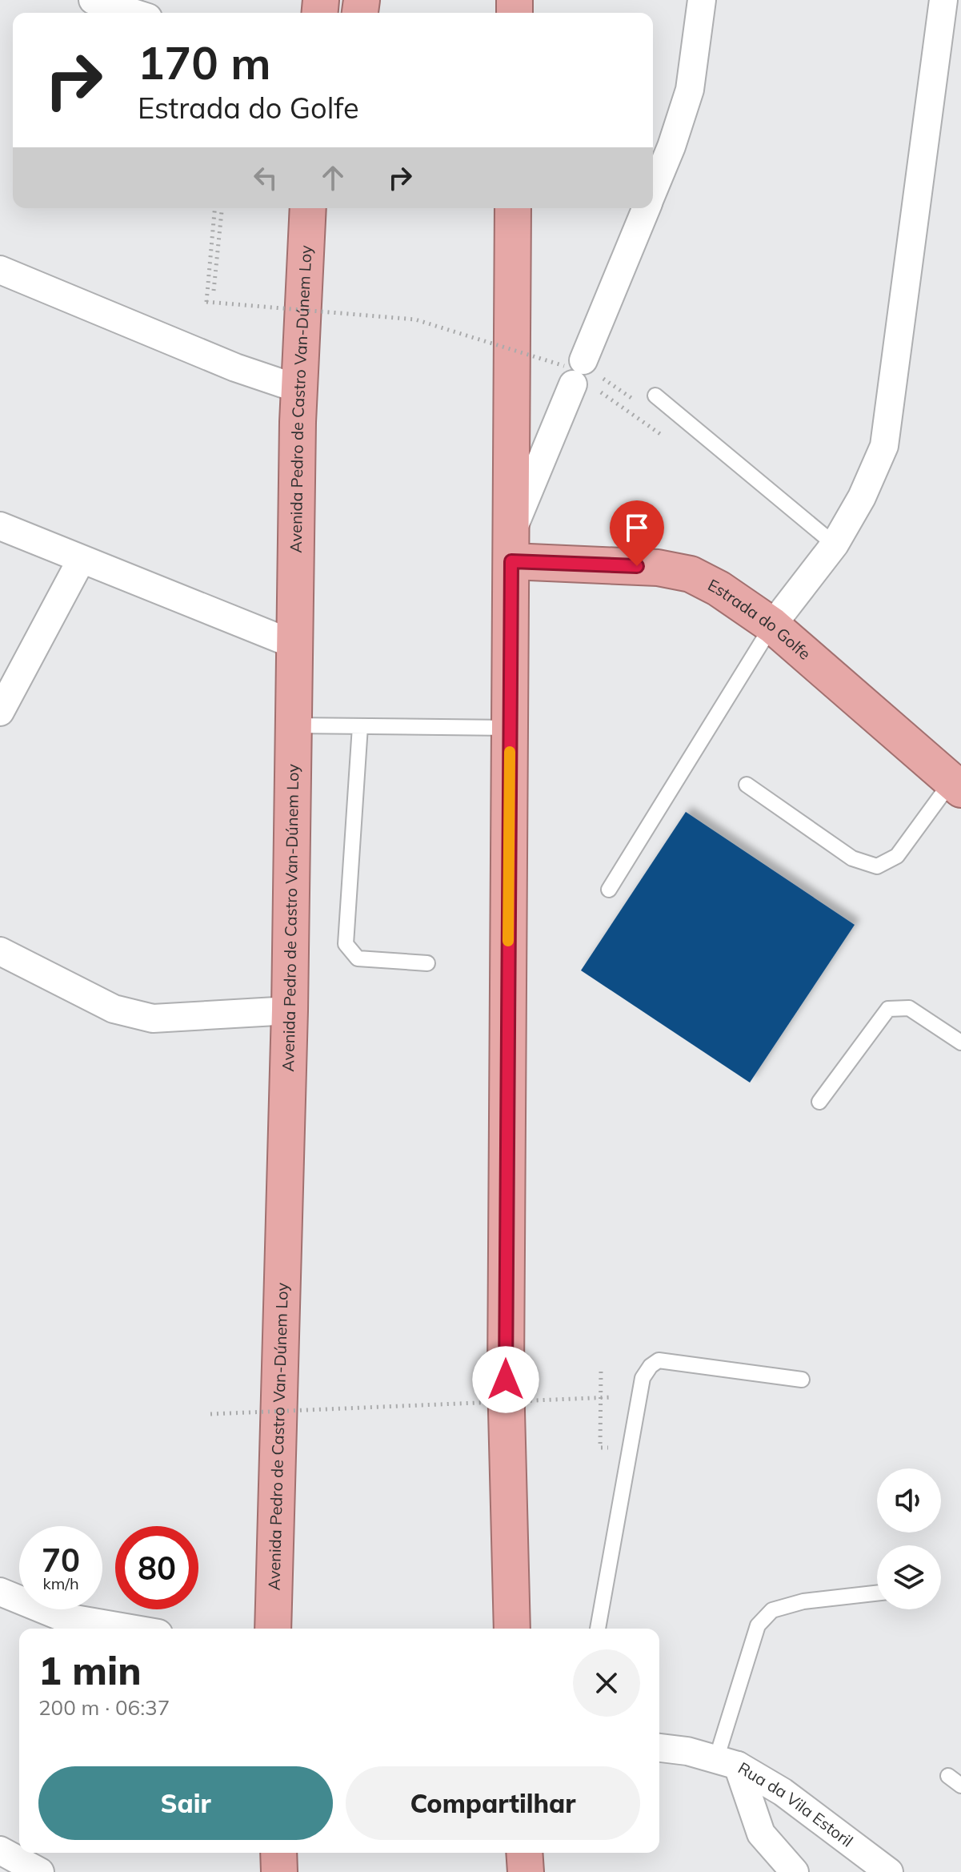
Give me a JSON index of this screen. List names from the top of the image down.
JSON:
{
  "streets": {
    "highway": ["Avenida Pedro de Castro Van-Dúnem Loy", "Estrada do Golfe"],
    "street": ["Rua da Vila Estoril"]
  },
  "page": {
    "turn": ["170 m", "Estrada do Golfe"],
    "speed": "70 km/h",
    "limit": "80",
    "heading": ["1 min", "200 m · 06:37"],
    "buttons": ["Sair", "Compartilhar"]
  }
}
